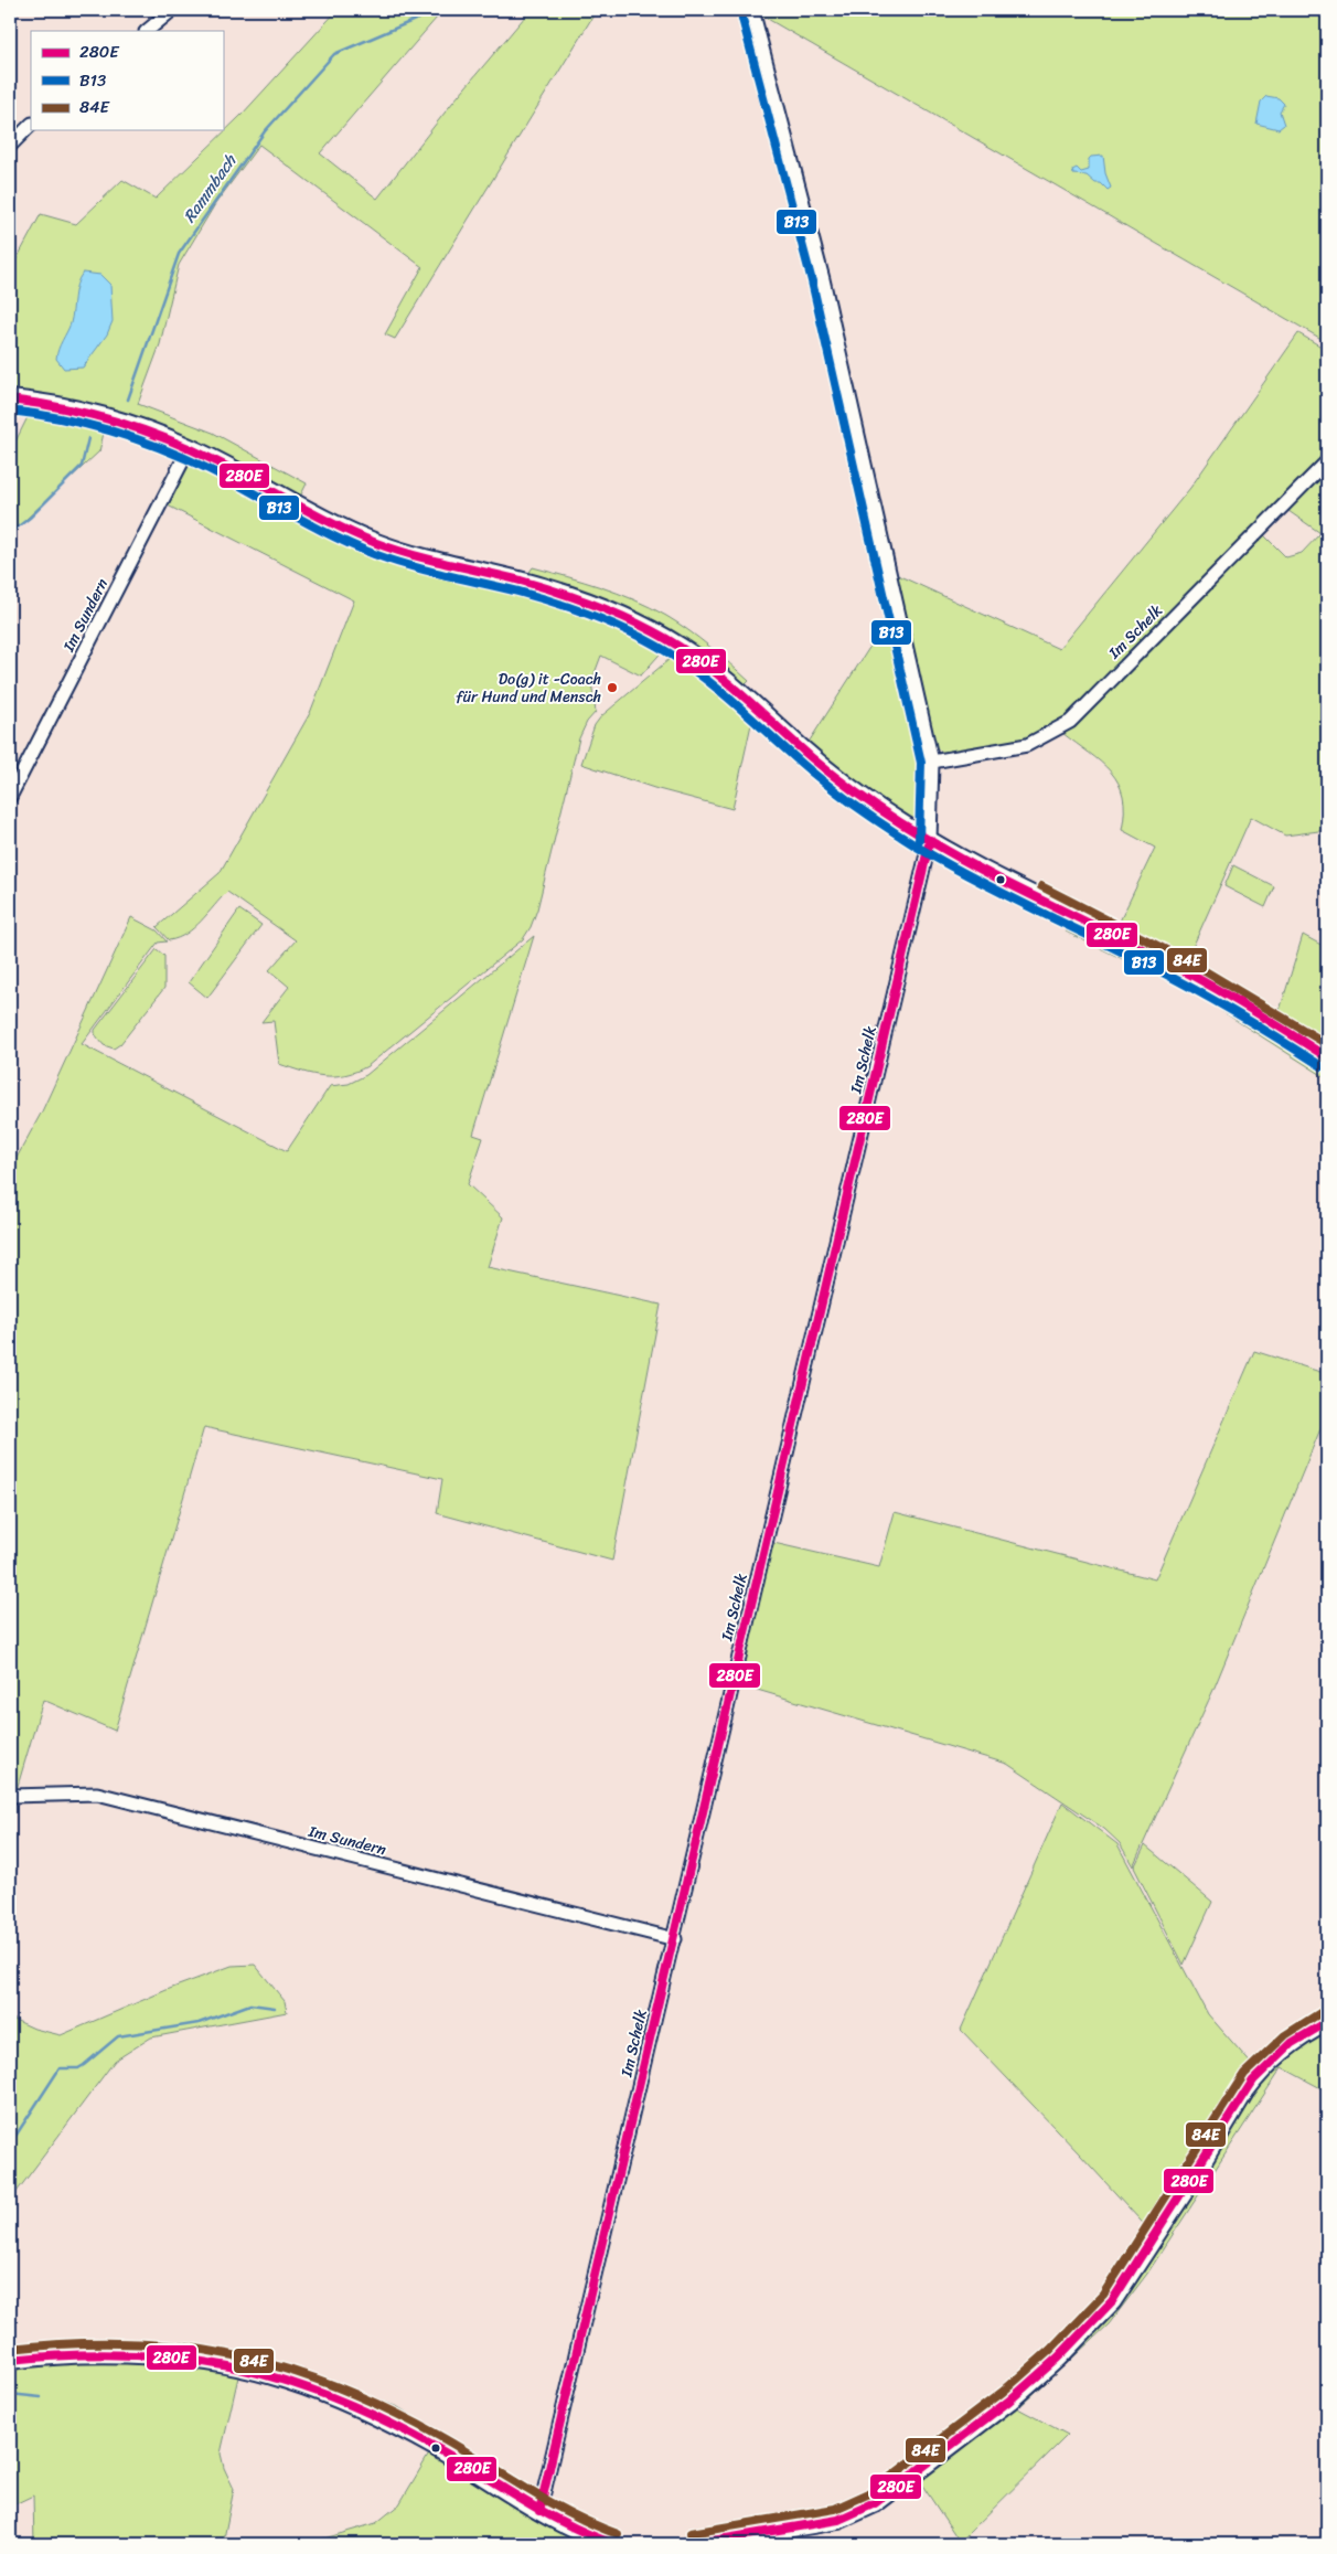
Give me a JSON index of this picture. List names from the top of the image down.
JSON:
{
  "streets": {
    "street": ["Im Sundern", "Im Schelk"]
  },
  "crossings": [
    ["Im Sundern", "Im Schelk"]
  ],
  "water": ["Rammbach"],
  "places": ["Do(g) it -Coach für Hund und Mensch"],
  "lines": ["transit line B13", "transit line 280E", "transit line 84E"],
  "legend": ["280E", "B13", "84E"]
}
